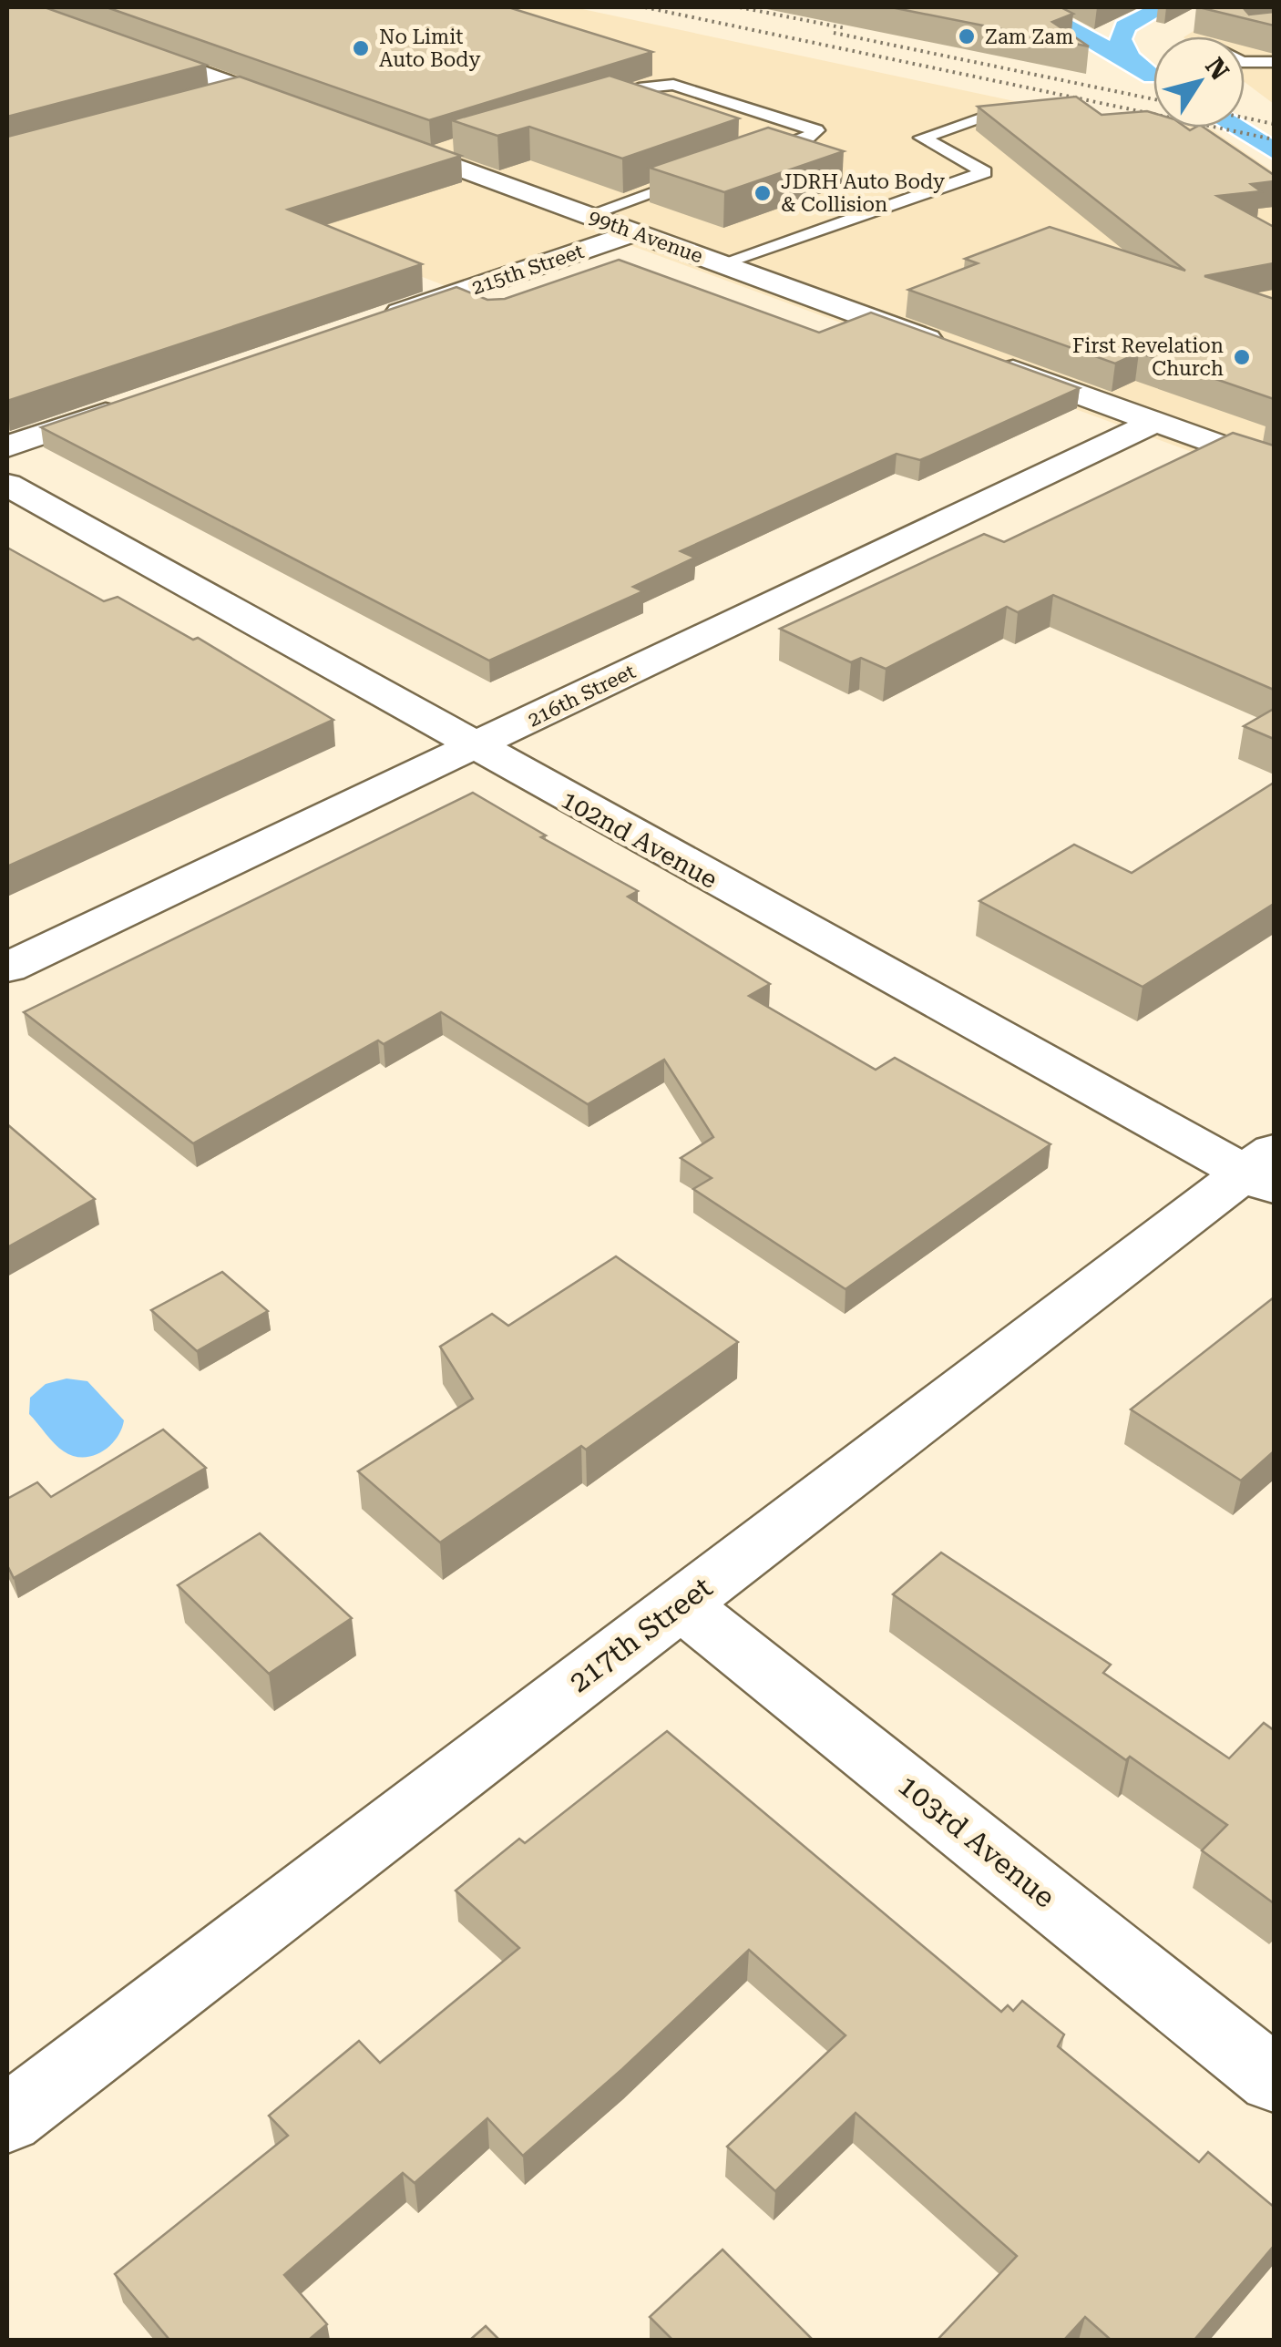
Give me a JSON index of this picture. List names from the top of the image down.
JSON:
{
  "streets": {
    "street": [
      "99th Avenue",
      "215th Street",
      "216th Street",
      "102nd Avenue",
      "217th Street",
      "103rd Avenue"
    ]
  },
  "crossings": [
    ["99th Avenue", "215th Street"],
    ["216th Street", "102nd Avenue"],
    ["102nd Avenue", "217th Street"],
    ["217th Street", "103rd Avenue"]
  ],
  "places": [
    "Zam Zam",
    "No Limit Auto Body",
    "JDRH Auto Body & Collision",
    "First Revelation Church"
  ],
  "north": "top right"
}
